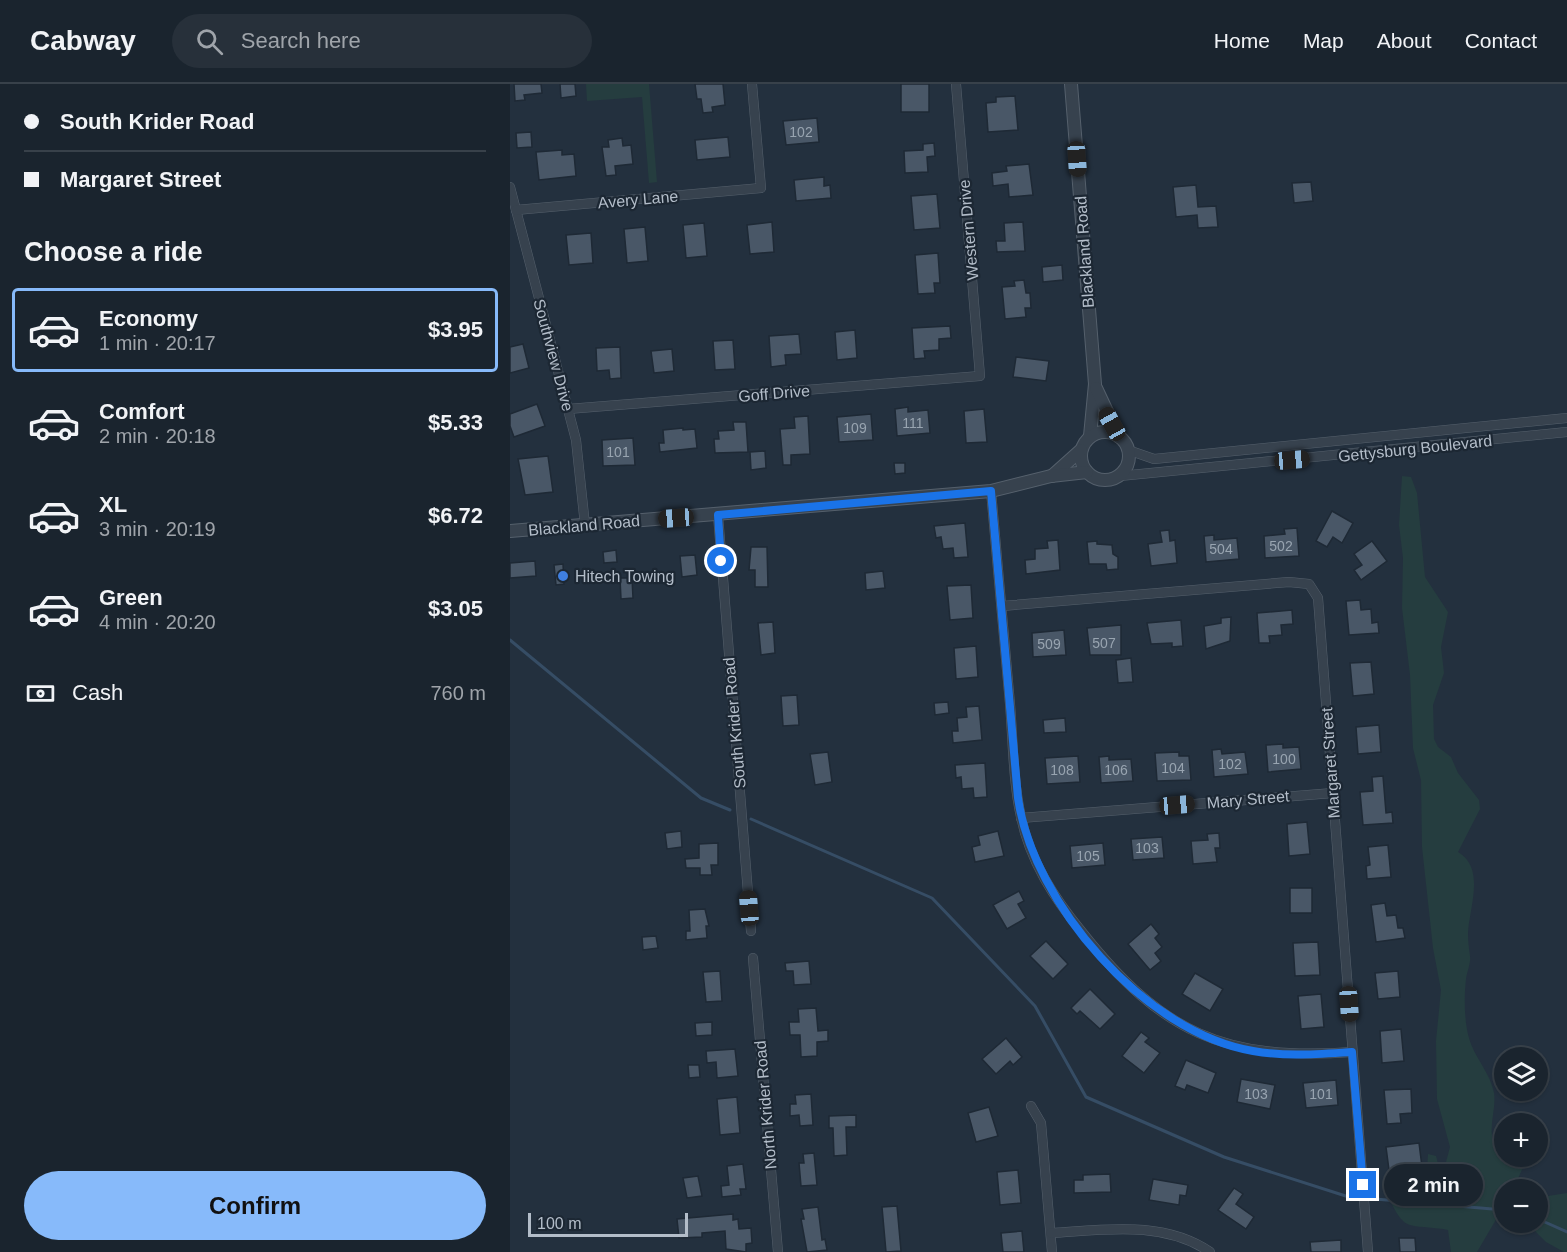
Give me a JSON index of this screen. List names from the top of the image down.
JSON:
{
  "streets": {
    "street": [
      "Avery Lane",
      "Western Drive",
      "Blackland Road",
      "Southview Drive",
      "Goff Drive",
      "Gettysburg Boulevard",
      "South Krider Road",
      "Margaret Street",
      "Mary Street",
      "North Krider Road"
    ]
  },
  "crossings": [
    ["Avery Lane", "Southview Drive"],
    ["Western Drive", "Goff Drive"],
    ["Blackland Road", "Southview Drive"],
    ["Blackland Road", "Gettysburg Boulevard"],
    ["Blackland Road", "South Krider Road"],
    ["Southview Drive", "Goff Drive"],
    ["Margaret Street", "Mary Street"]
  ],
  "places": ["Hitech Towing"],
  "house_numbers": [
    "102",
    "111",
    "109",
    "101",
    "502",
    "504",
    "507",
    "509",
    "100",
    "102",
    "104",
    "108",
    "106",
    "103",
    "105",
    "103",
    "101"
  ],
  "scale_bar": "100 m",
  "page": {
    "header": "Cabway",
    "search": "Search here",
    "nav": [
      "Home",
      "Map",
      "About",
      "Contact"
    ],
    "banner": ["South Krider Road", "Margaret Street"],
    "heading": "Choose a ride",
    "list": [
      {
        "name": "Economy",
        "note": "1 min · 20:17",
        "value": "$3.95"
      },
      {
        "name": "Comfort",
        "note": "2 min · 20:18",
        "value": "$5.33"
      },
      {
        "name": "XL",
        "note": "3 min · 20:19",
        "value": "$6.72"
      },
      {
        "name": "Green",
        "note": "4 min · 20:20",
        "value": "$3.05"
      }
    ],
    "pay": ["Cash", "760 m"],
    "map_buttons": ["+", "−"],
    "buttons": "Confirm",
    "bubble": "2 min",
    "scale": "100 m"
  }
}
